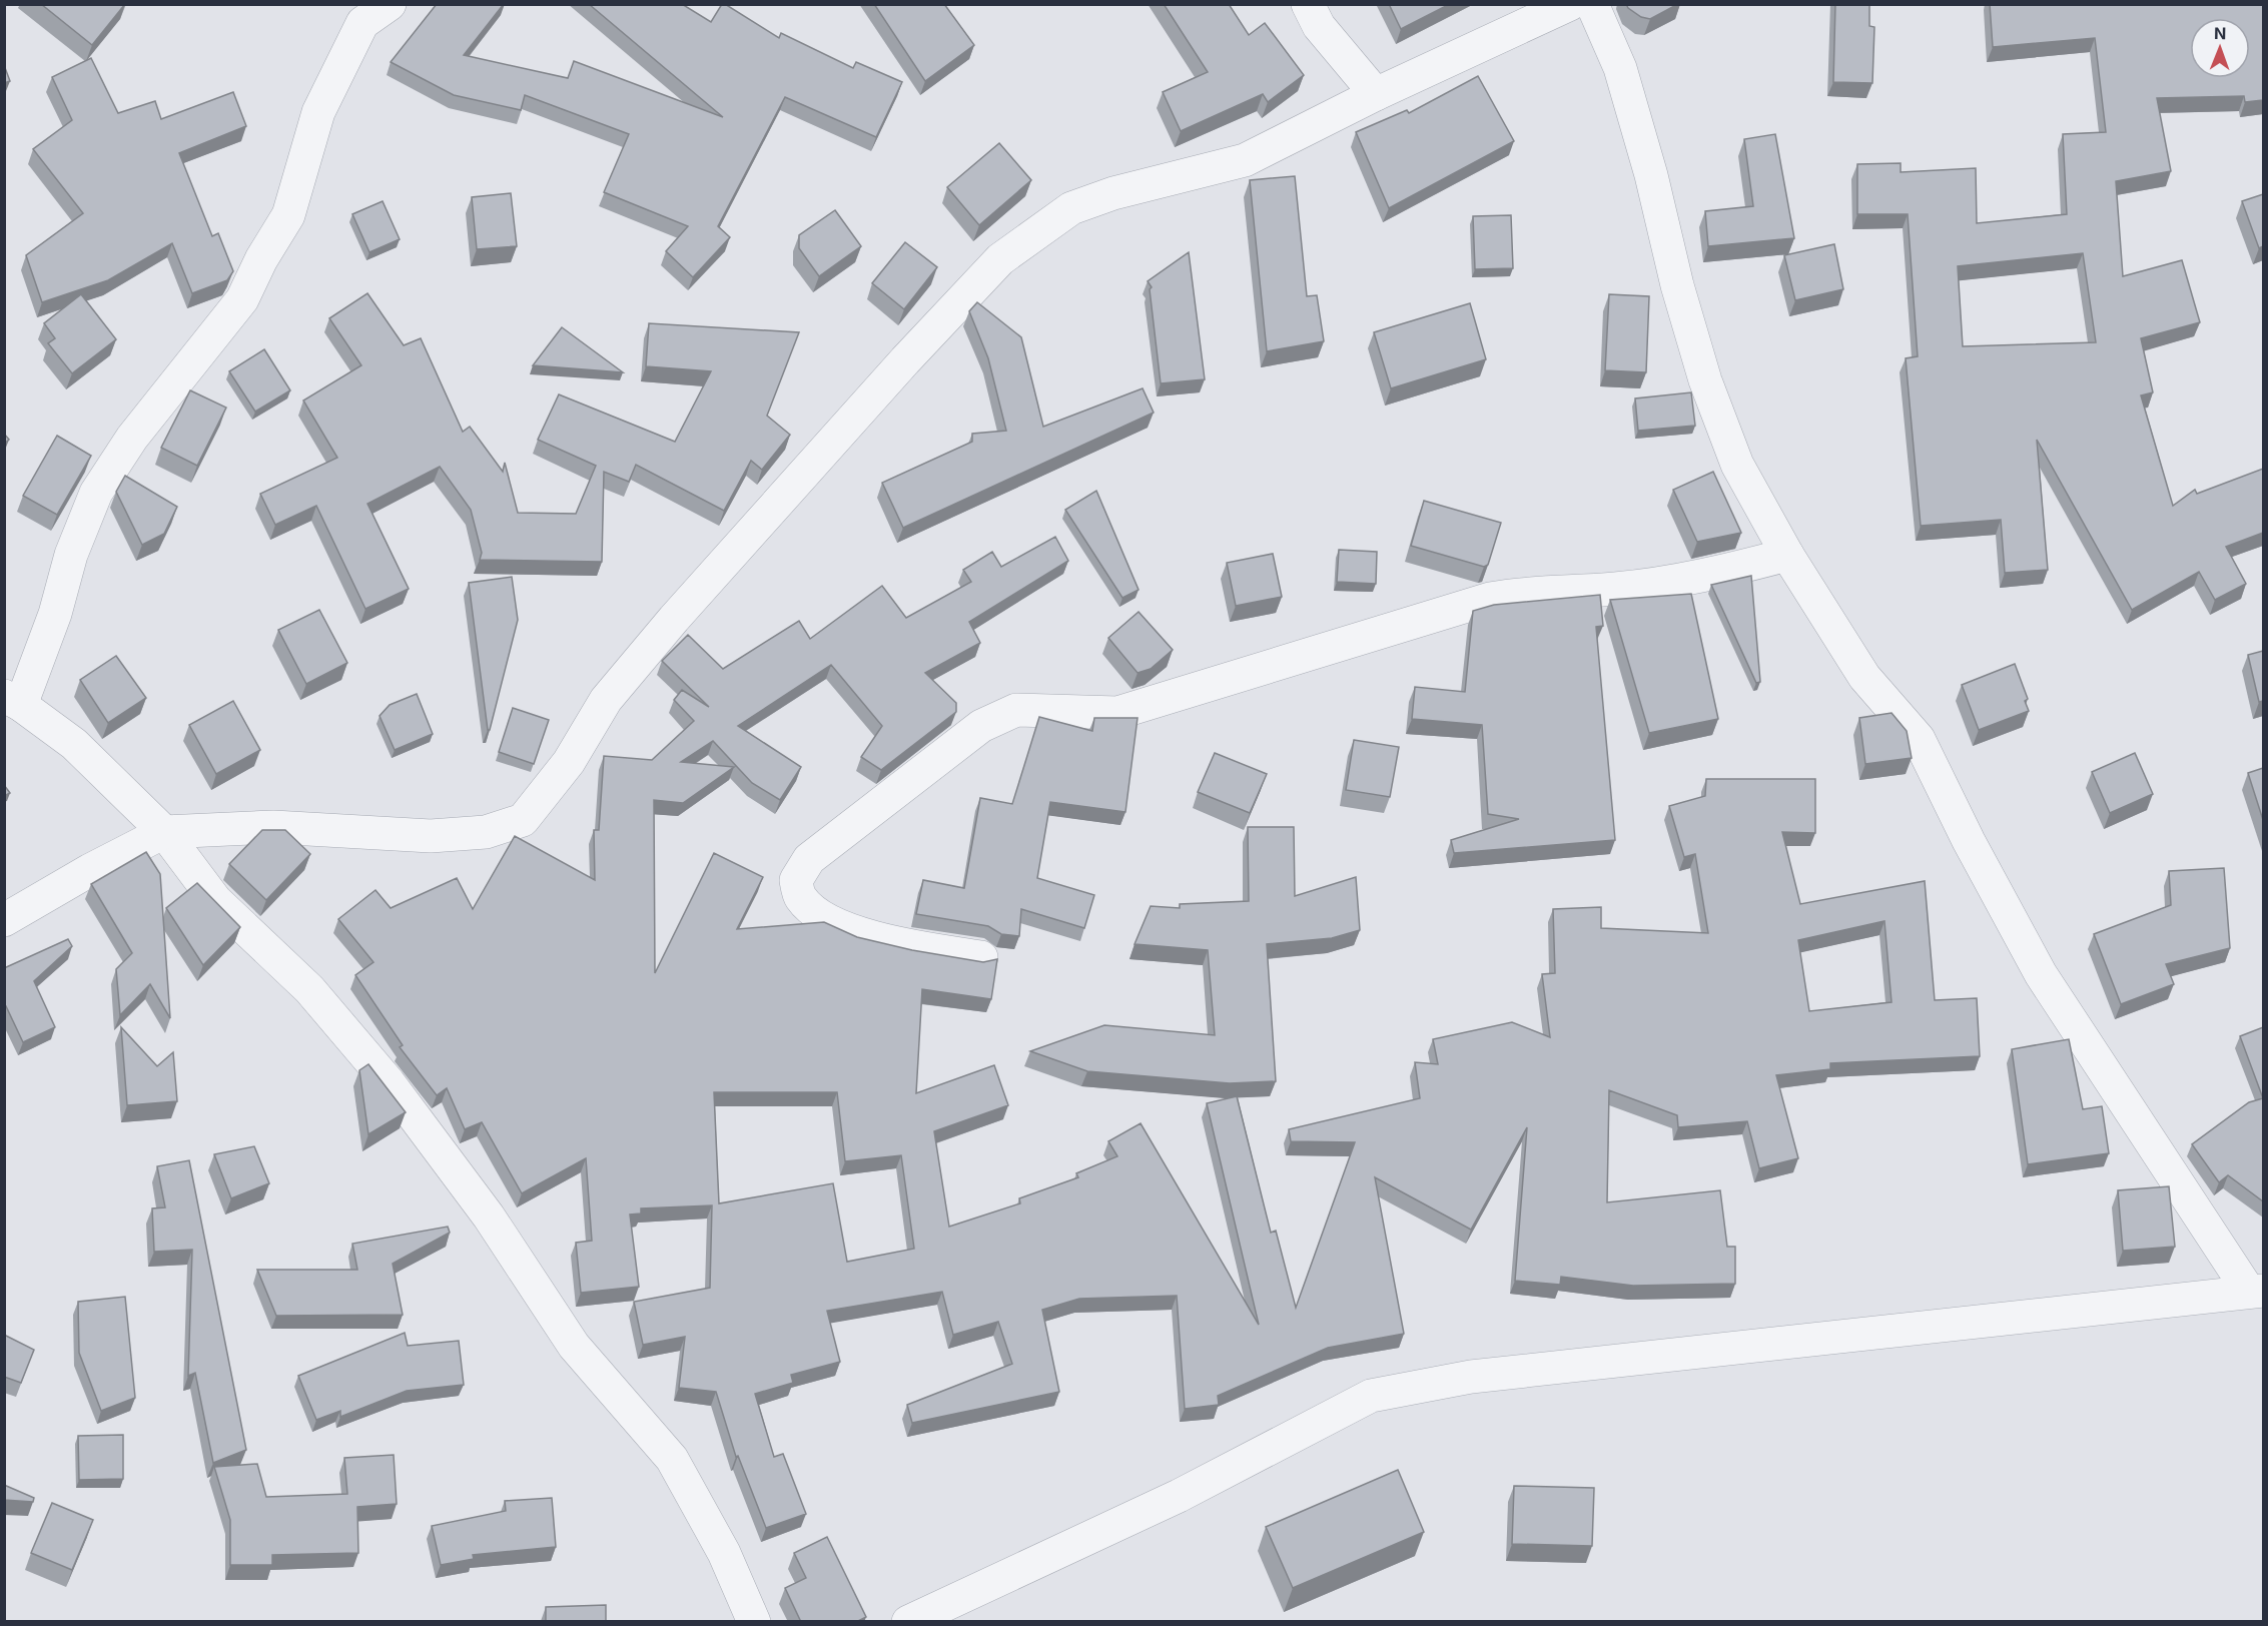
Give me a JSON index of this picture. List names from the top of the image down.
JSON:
{
  "north": "top"
}
